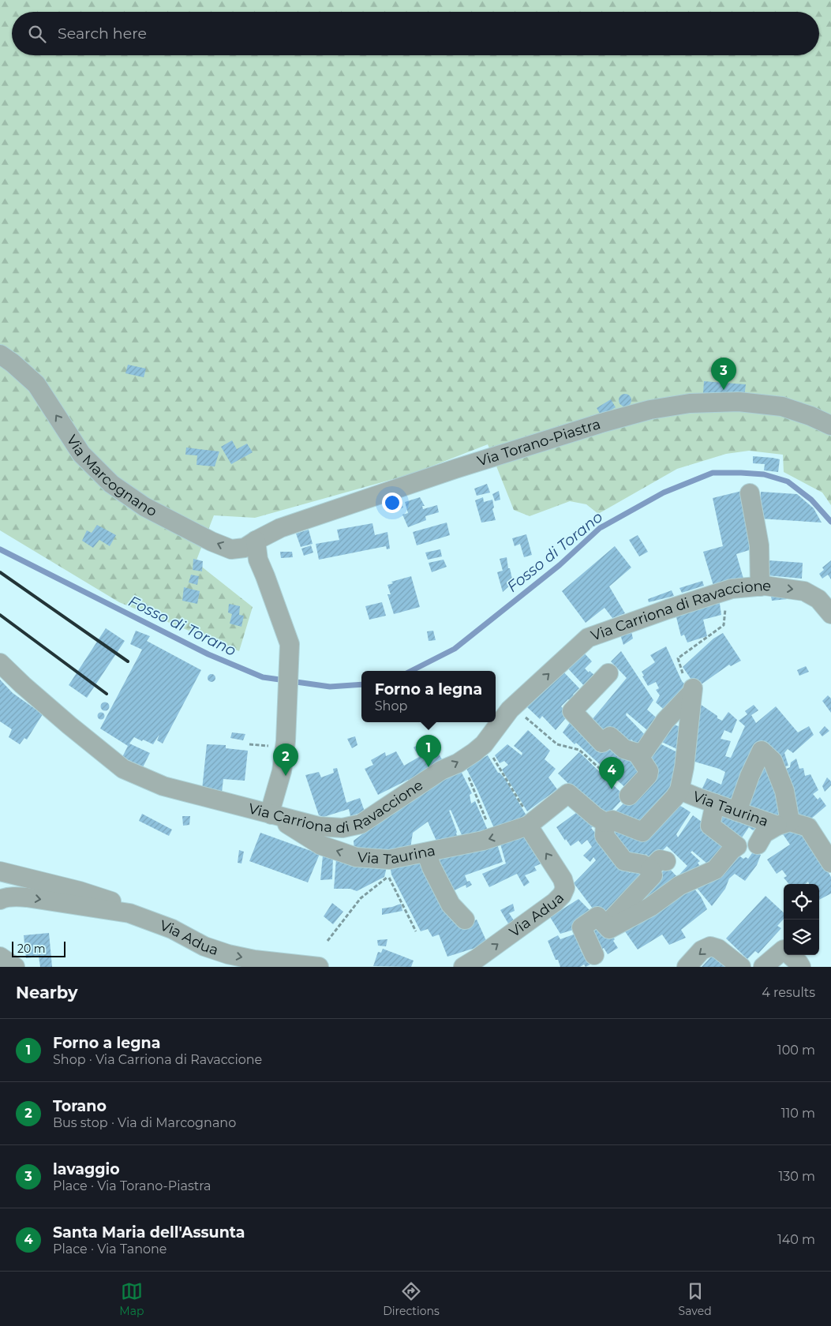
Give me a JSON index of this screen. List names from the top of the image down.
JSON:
{
  "streets": {
    "street": [
      "Via Torano-Piastra",
      "Via Marcognano",
      "Via Carriona di Ravaccione",
      "Via Taurina",
      "Via Adua"
    ]
  },
  "crossings": [
    ["Via Torano-Piastra", "Via Marcognano"],
    ["Via Carriona di Ravaccione", "Via Taurina"],
    ["Via Taurina", "Via Adua"]
  ],
  "one_way": ["Via Marcognano", "Via Carriona di Ravaccione"],
  "water": ["Fosso di Torano"],
  "scale_bar": "20 m",
  "page": {
    "search": "Search here",
    "pins": [
      "3",
      "1",
      "2",
      "4"
    ],
    "popup": ["Forno a legna", "Shop"],
    "scale": "20 m",
    "heading": ["Nearby", "4 results"],
    "list": [
      {
        "mark": "1",
        "name": "Forno a legna",
        "note": "Shop · Via Carriona di Ravaccione",
        "value": "100 m"
      },
      {
        "mark": "2",
        "name": "Torano",
        "note": "Bus stop · Via di Marcognano",
        "value": "110 m"
      },
      {
        "mark": "3",
        "name": "lavaggio",
        "note": "Place · Via Torano-Piastra",
        "value": "130 m"
      },
      {
        "mark": "4",
        "name": "Santa Maria dell'Assunta",
        "note": "Place · Via Tanone",
        "value": "140 m"
      }
    ],
    "nav": ["Map", "Directions", "Saved"]
  }
}
